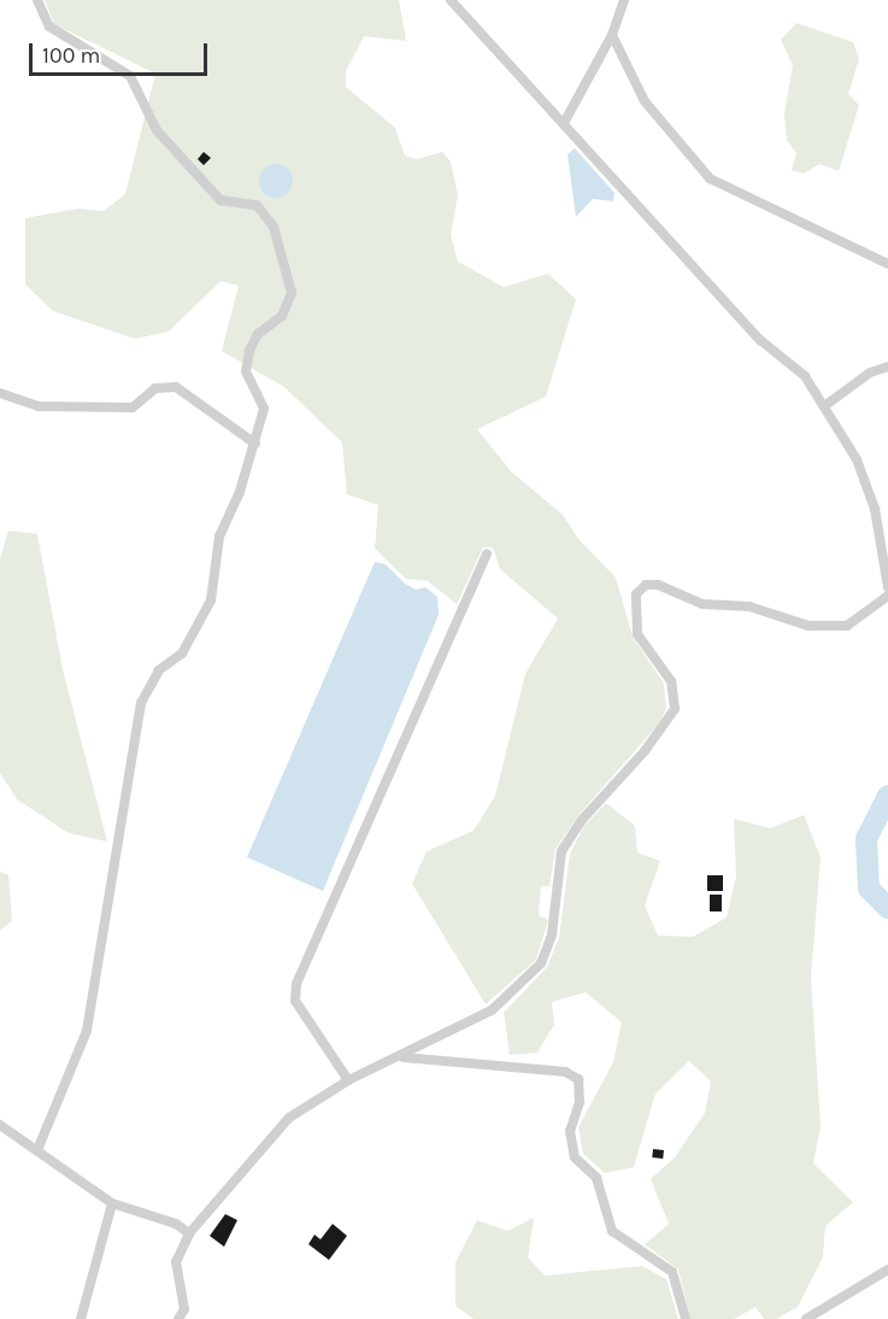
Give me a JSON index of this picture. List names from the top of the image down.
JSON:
{
  "scale_bar": "100 m"
}
